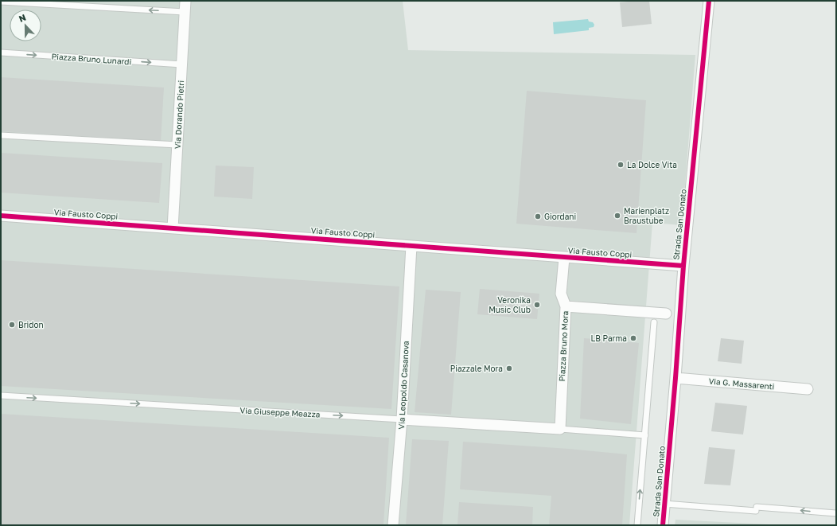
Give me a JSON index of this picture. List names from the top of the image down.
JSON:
{
  "streets": {
    "street": [
      "Via Dorando Pietri",
      "Via Fausto Coppi",
      "Strada San Donato",
      "Piazza Bruno Mora",
      "Via G. Massarenti",
      "Via Leopoldo Casanova",
      "Via Giuseppe Meazza"
    ],
    "lane": ["Piazza Bruno Lunardi"]
  },
  "crossings": [
    ["Piazza Bruno Lunardi", "Via Dorando Pietri"],
    ["Via Dorando Pietri", "Via Fausto Coppi"],
    ["Via Fausto Coppi", "Strada San Donato"],
    ["Via Fausto Coppi", "Via Leopoldo Casanova"],
    ["Strada San Donato", "Via G. Massarenti"],
    ["Piazza Bruno Mora", "Via Giuseppe Meazza"],
    ["Via Leopoldo Casanova", "Via Giuseppe Meazza"]
  ],
  "one_way": ["Piazza Bruno Lunardi", "Via Giuseppe Meazza"],
  "places": [
    "La Dolce Vita",
    "Marienplatz Braustube",
    "Giordani",
    "Veronika Music Club",
    "Bridon",
    "LB Parma",
    "Piazzale Mora"
  ],
  "north": "top"
}
